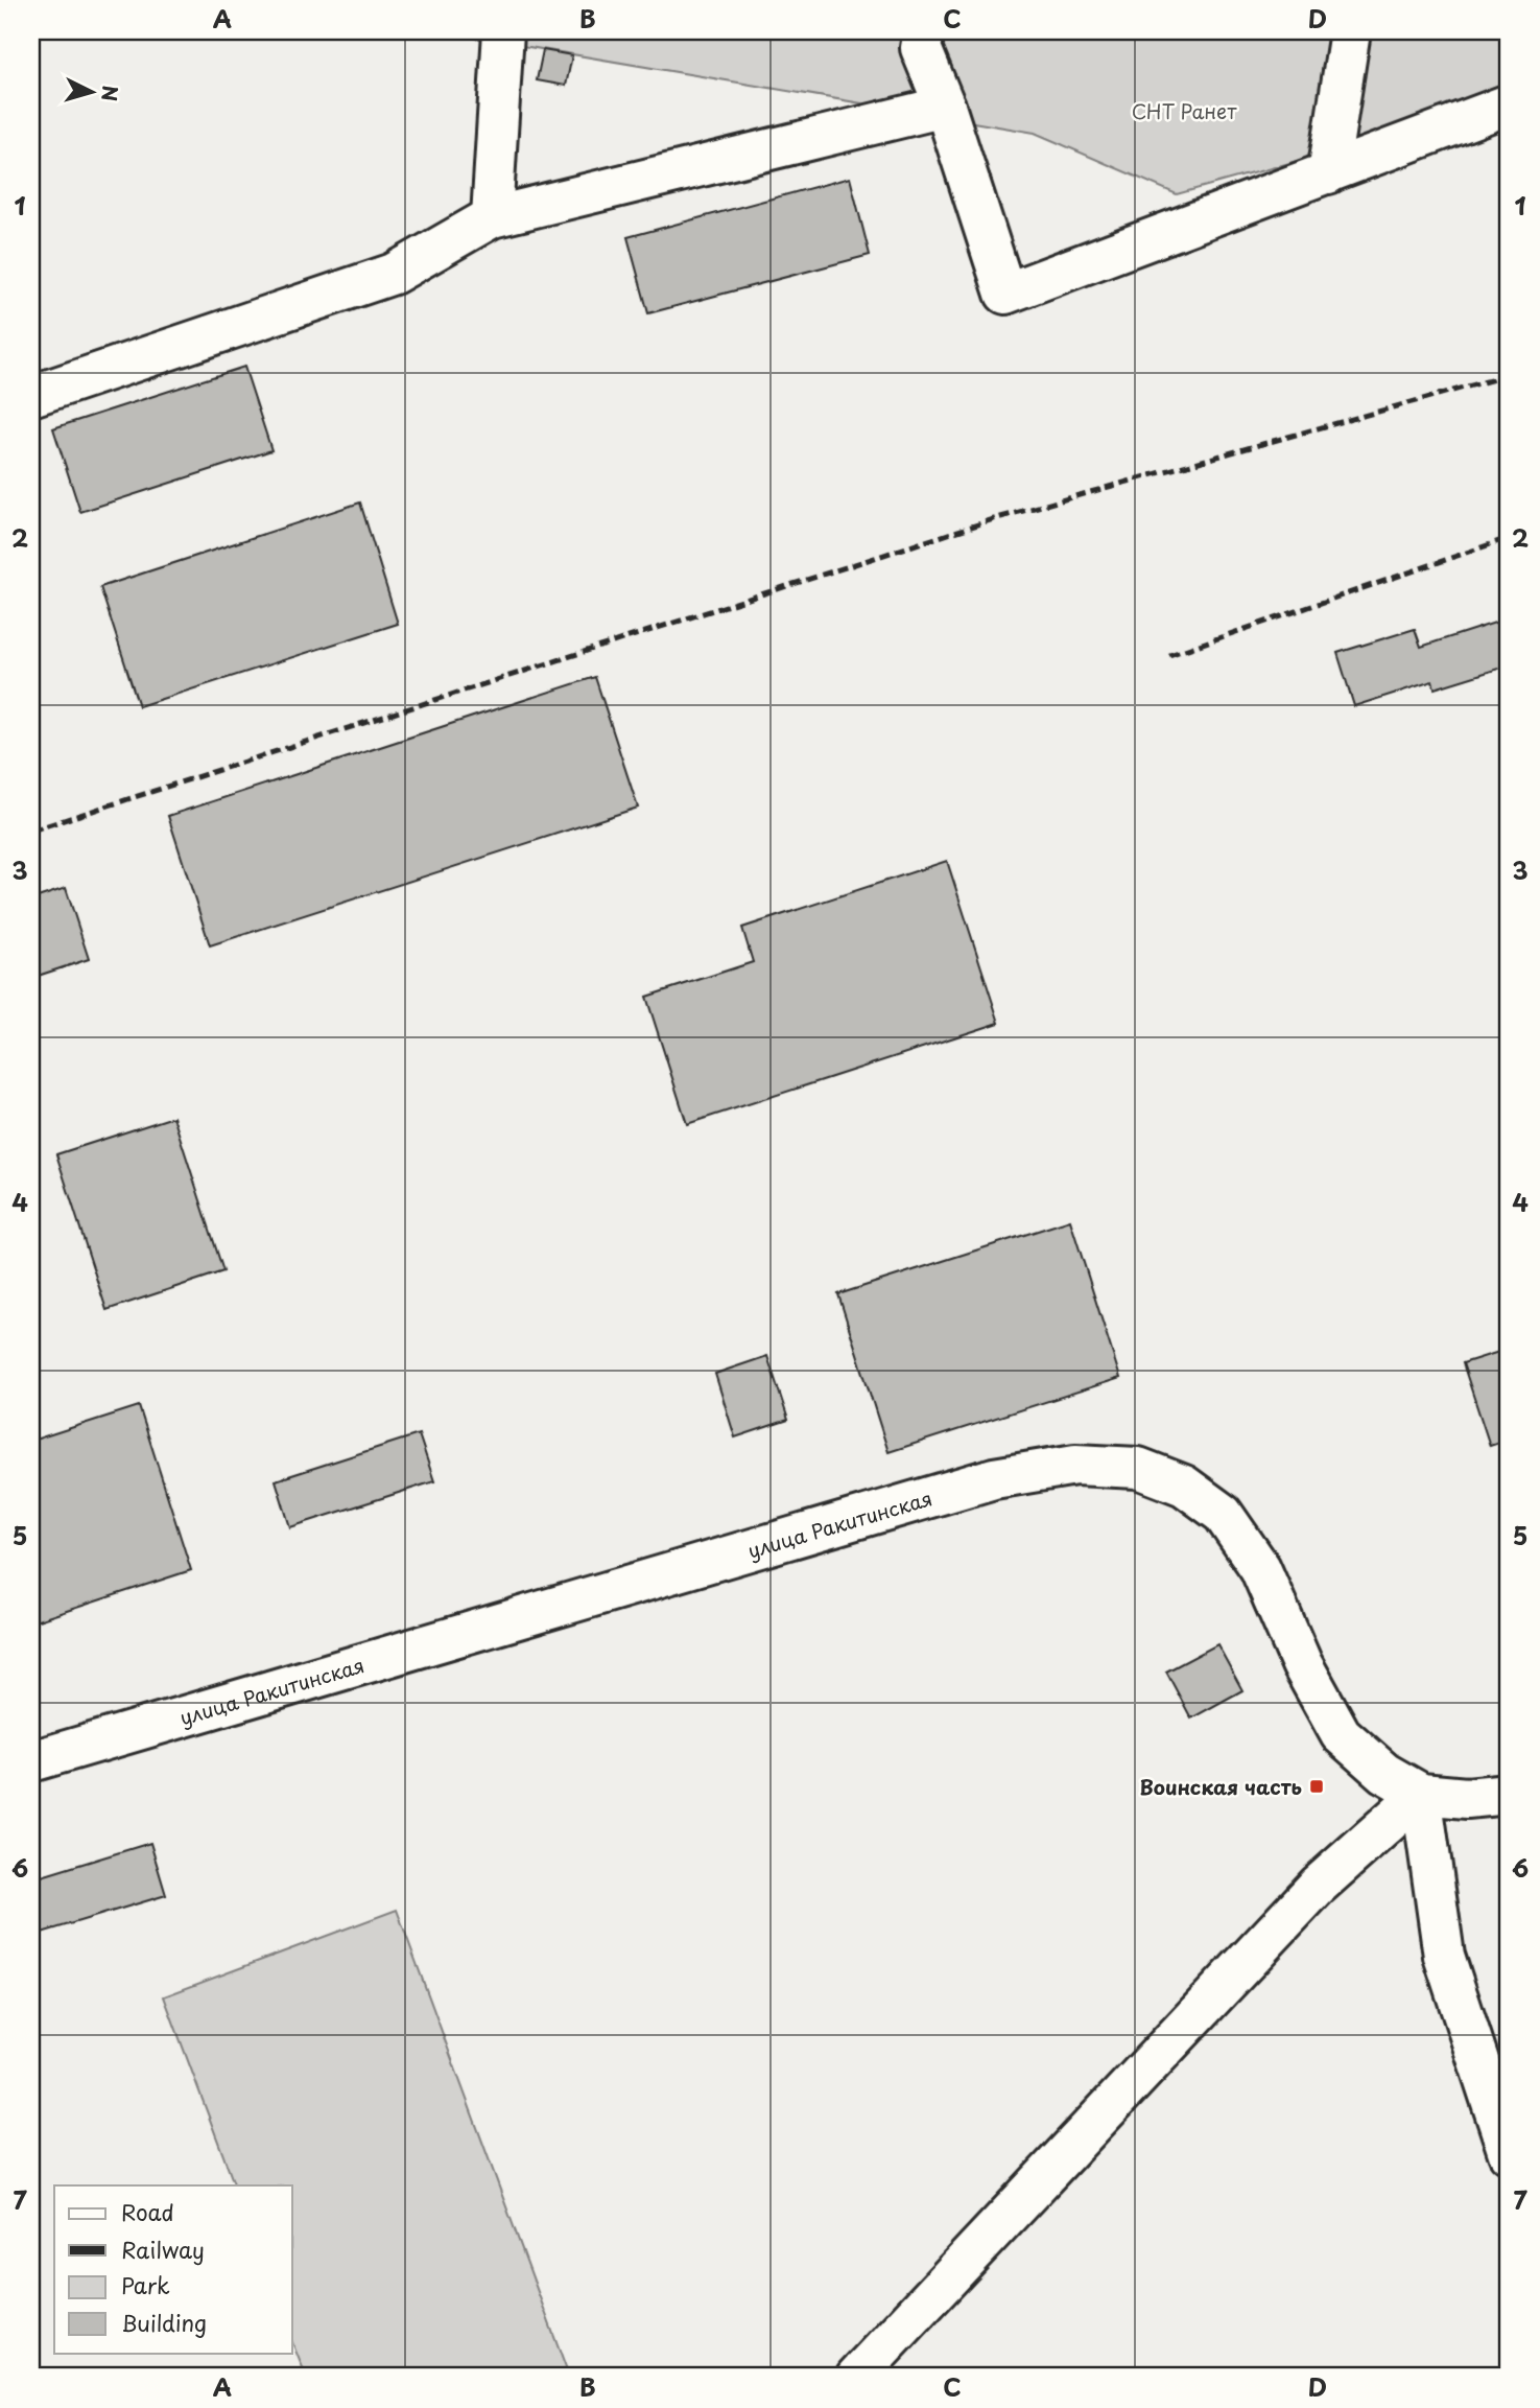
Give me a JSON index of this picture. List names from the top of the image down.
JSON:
{
  "streets": {
    "street": ["улица Ракитинская"]
  },
  "parks": ["СНТ Ранет"],
  "places": {
    "transit": ["Воинская часть"]
  },
  "legend": [
    "Road",
    "Railway",
    "Park",
    "Building"
  ],
  "north": "right",
  "grid": {
    "columns": [
      "A",
      "B",
      "C",
      "D"
    ],
    "rows": [
      "1",
      "2",
      "3",
      "4",
      "5",
      "6",
      "7"
    ]
  }
}
